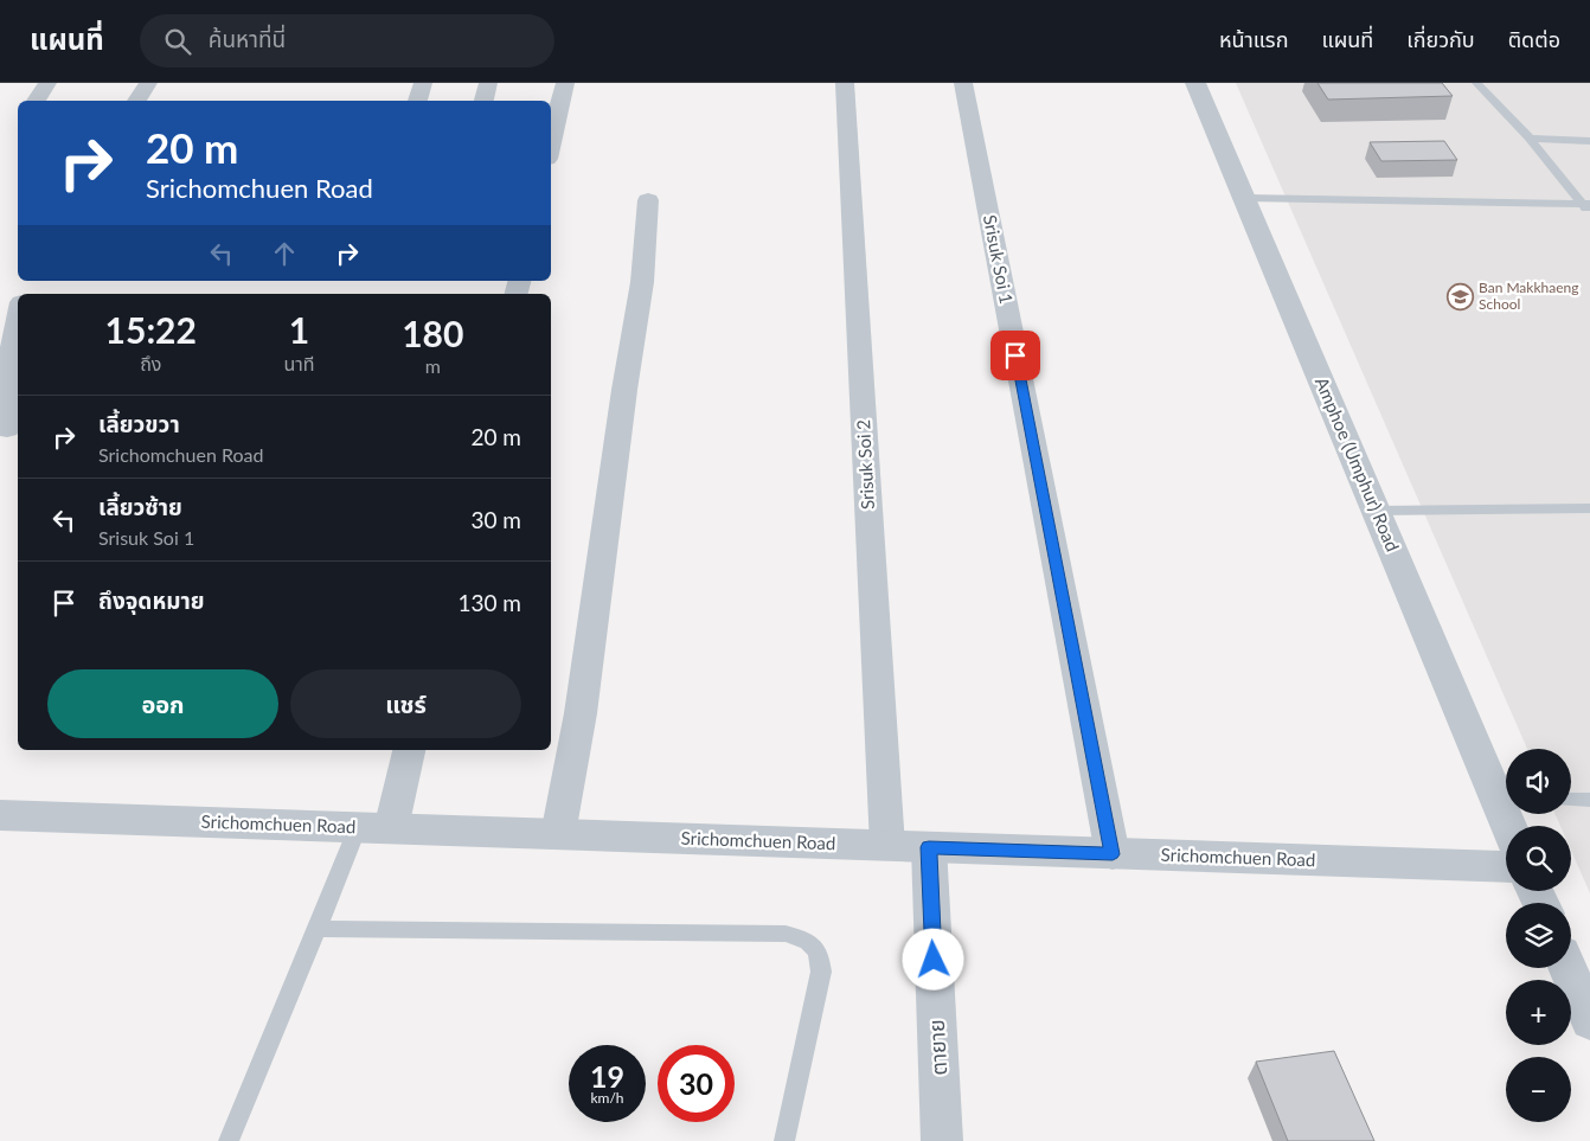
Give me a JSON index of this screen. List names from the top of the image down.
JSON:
{
  "streets": {
    "street": [
      "Srisuk Soi 1",
      "Srisuk Soi 2",
      "Amphoe (Umphur) Road",
      "Srichomchuen Road",
      "ตายาย"
    ]
  },
  "crossings": [
    ["Srisuk Soi 1", "Srichomchuen Road"],
    ["Srisuk Soi 2", "Srichomchuen Road"],
    ["Srichomchuen Road", "ตายาย"]
  ],
  "places": {
    "school or university": ["Ban Makkhaeng School"]
  },
  "page": {
    "header": "แผนที่",
    "search": "ค้นหาที่นี่",
    "nav": [
      "หน้าแรก",
      "แผนที่",
      "เกี่ยวกับ",
      "ติดต่อ"
    ],
    "turn": ["20 m", "Srichomchuen Road"],
    "eta": [
      "15:22",
      "ถึง",
      "1",
      "นาที",
      "180",
      "m"
    ],
    "list": [
      {
        "name": "เลี้ยวขวา",
        "note": "Srichomchuen Road",
        "value": "20 m"
      },
      {
        "name": "เลี้ยวซ้าย",
        "note": "Srisuk Soi 1",
        "value": "30 m"
      },
      {
        "name": "ถึงจุดหมาย",
        "value": "130 m"
      }
    ],
    "buttons": ["ออก", "แชร์"],
    "map_buttons": ["+", "−"],
    "speed": "19 km/h",
    "limit": "30"
  }
}
